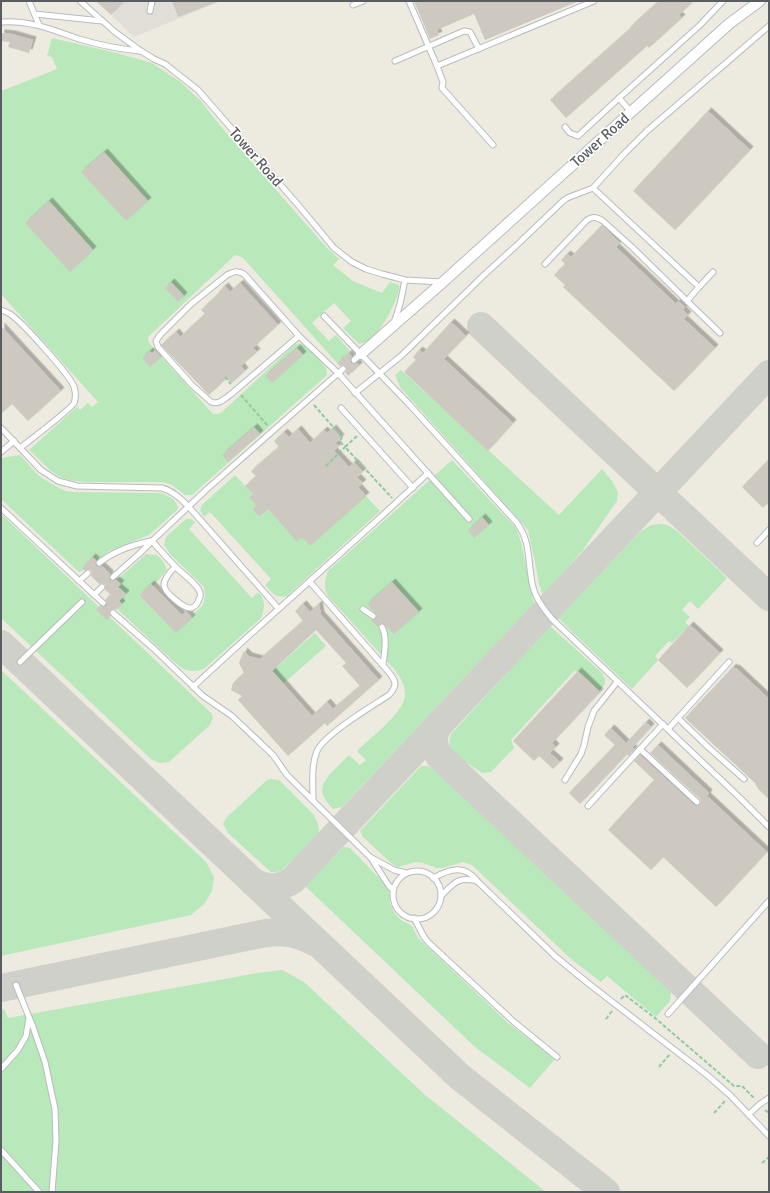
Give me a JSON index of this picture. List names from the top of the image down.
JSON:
{
  "streets": {
    "street": ["Tower Road"]
  }
}
